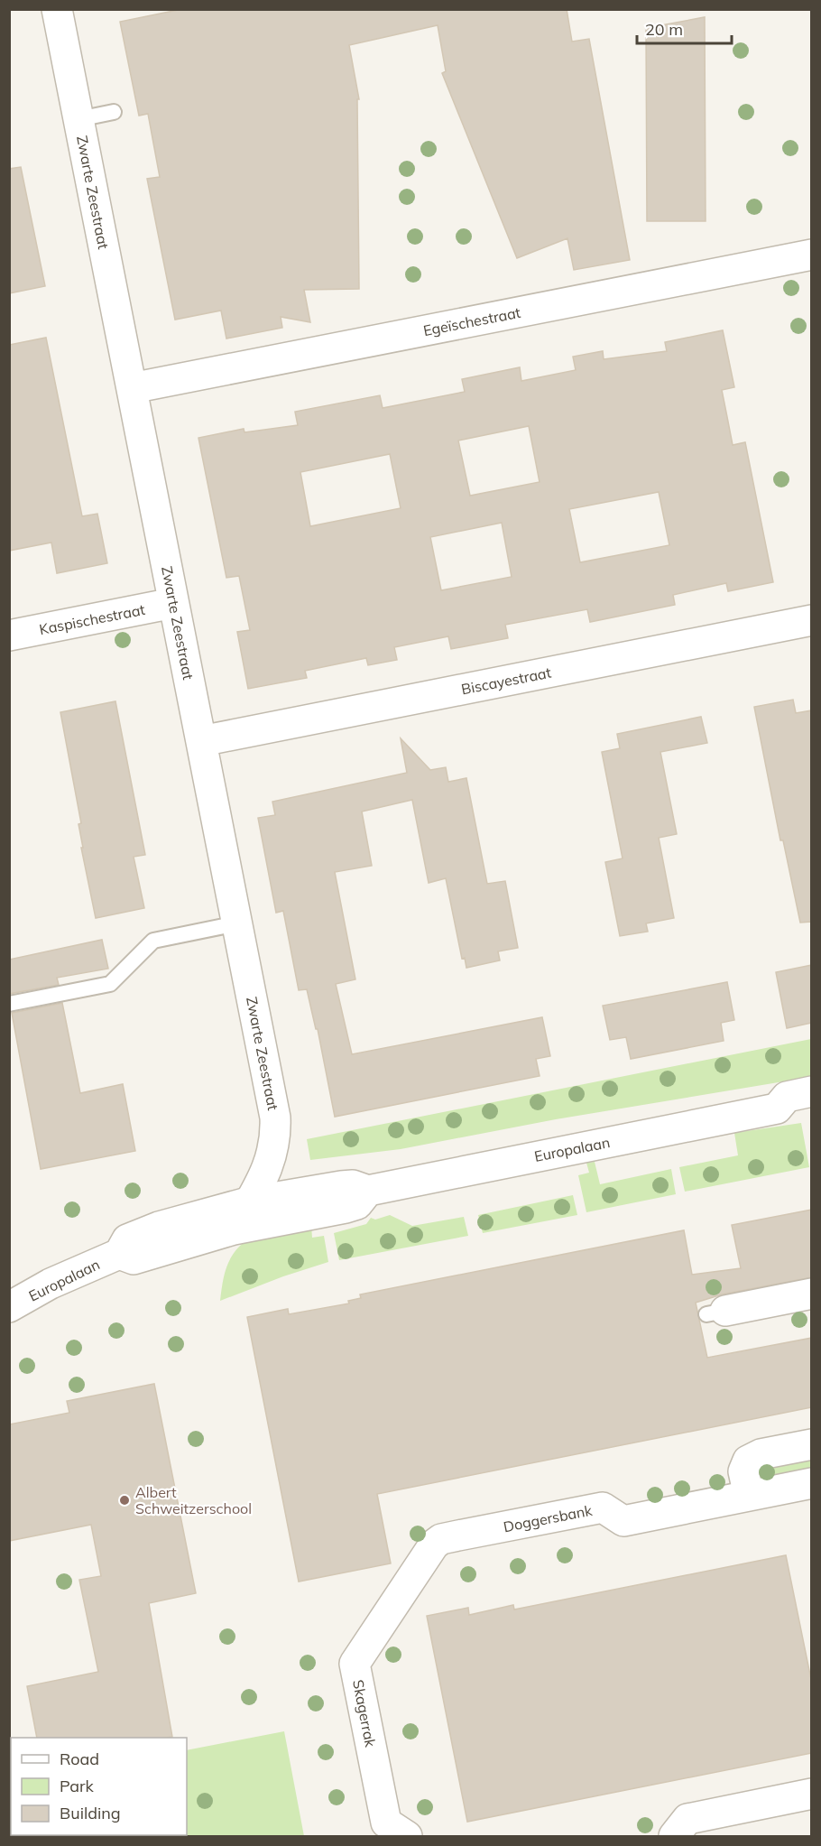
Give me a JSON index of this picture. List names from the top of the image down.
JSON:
{
  "streets": {
    "street": [
      "Zwarte Zeestraat",
      "Egeïschestraat",
      "Kaspischestraat",
      "Biscayestraat",
      "Europalaan",
      "Doggersbank",
      "Skagerrak"
    ]
  },
  "crossings": [
    ["Zwarte Zeestraat", "Egeïschestraat"],
    ["Zwarte Zeestraat", "Kaspischestraat"],
    ["Zwarte Zeestraat", "Biscayestraat"],
    ["Zwarte Zeestraat", "Europalaan"],
    ["Doggersbank", "Skagerrak"]
  ],
  "places": ["Albert Schweitzerschool"],
  "legend": ["Road", "Park", "Building"],
  "scale_bar": "20 m"
}
